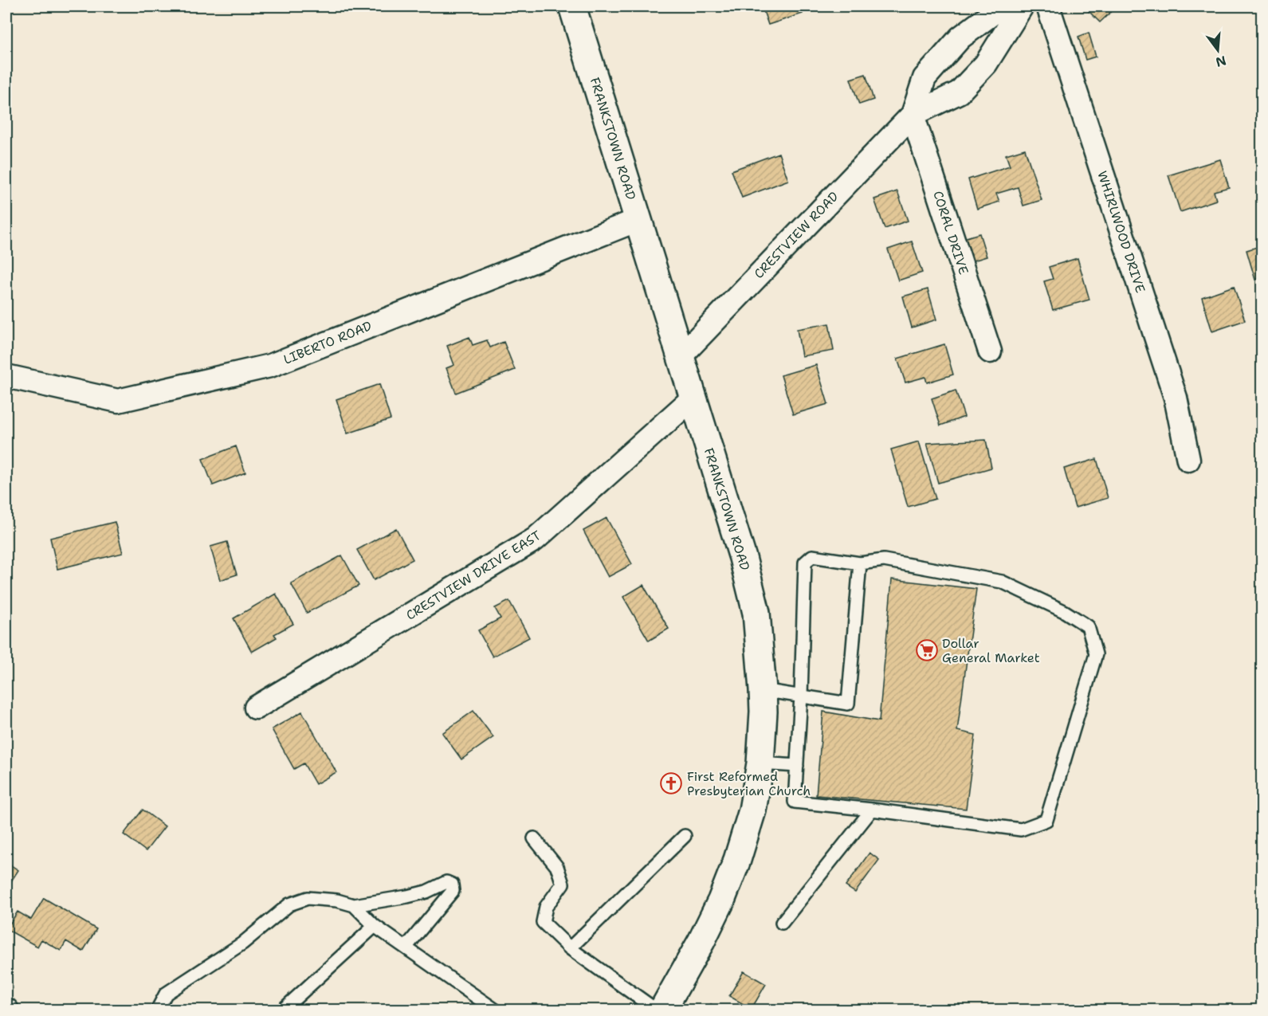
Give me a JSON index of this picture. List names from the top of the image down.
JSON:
{
  "streets": {
    "main road": ["FRANKSTOWN ROAD"],
    "street": [
      "WHIRLWOOD DRIVE",
      "CORAL DRIVE",
      "CRESTVIEW ROAD",
      "LIBERTO ROAD",
      "CRESTVIEW DRIVE EAST"
    ]
  },
  "crossings": [
    ["FRANKSTOWN ROAD", "CRESTVIEW ROAD"],
    ["FRANKSTOWN ROAD", "LIBERTO ROAD"],
    ["FRANKSTOWN ROAD", "CRESTVIEW DRIVE EAST"],
    ["CORAL DRIVE", "CRESTVIEW ROAD"]
  ],
  "places": {
    "supermarket": ["Dollar General Market"],
    "church": ["First Reformed Presbyterian Church"]
  },
  "north": "bottom"
}
